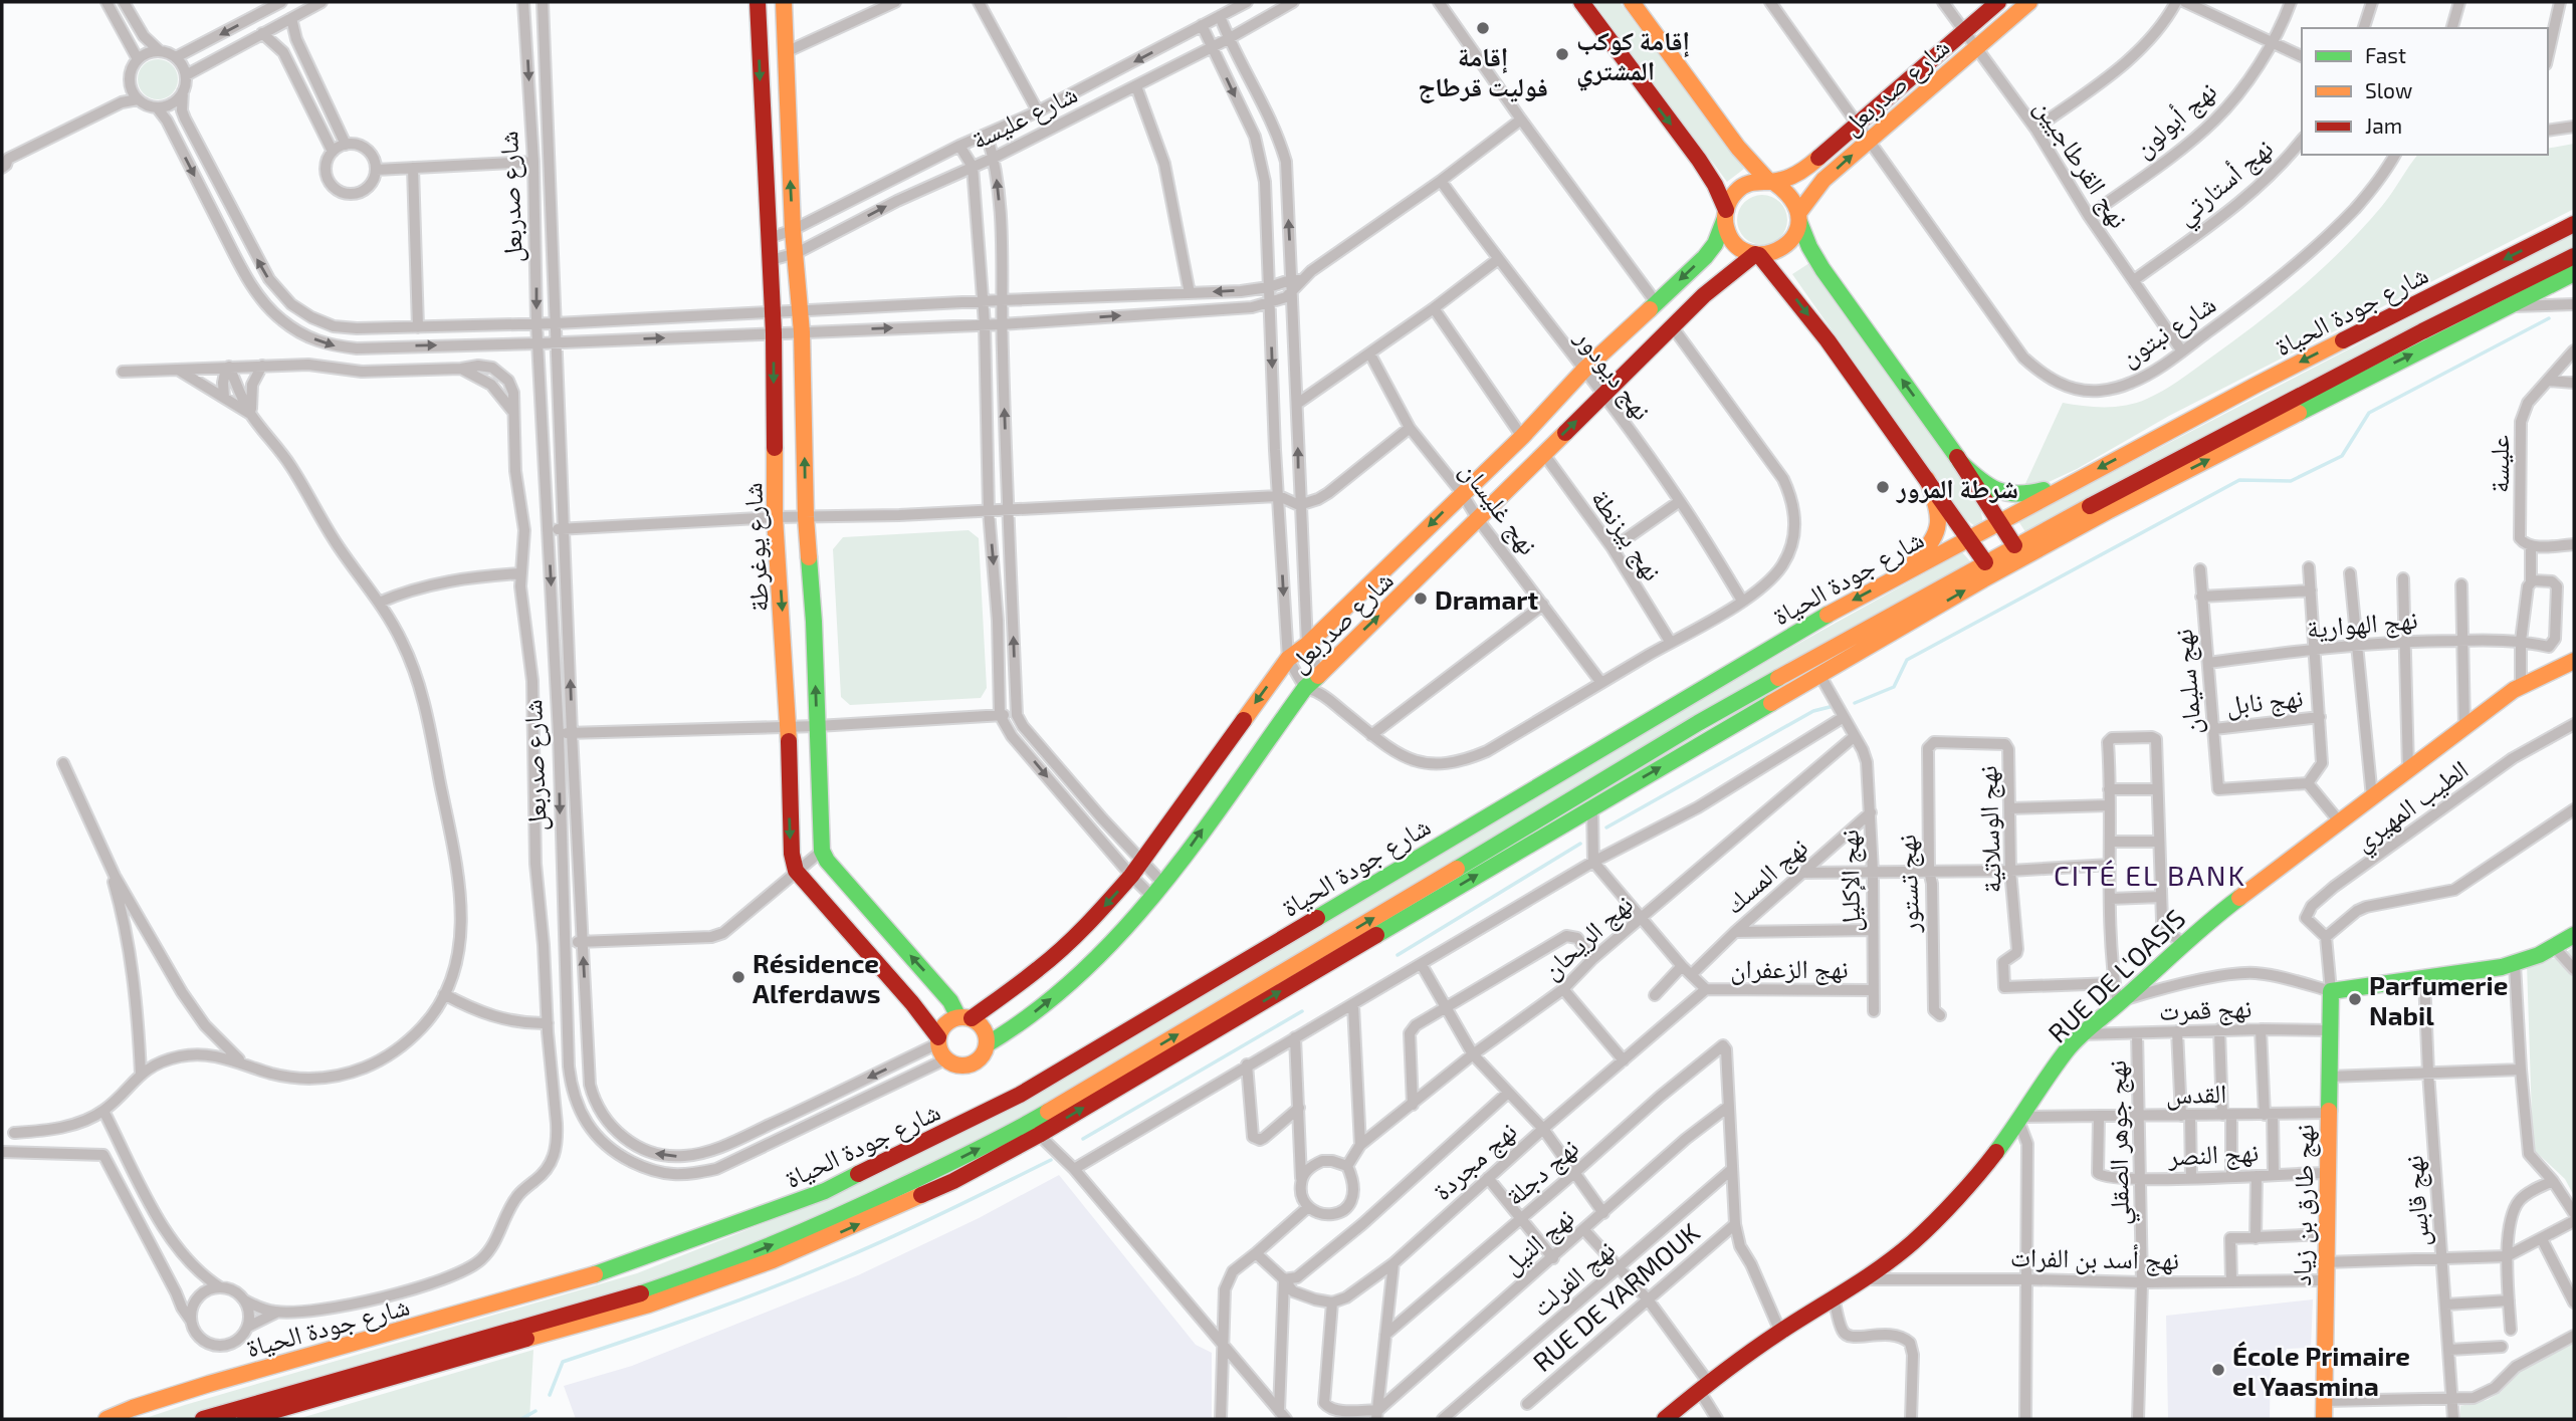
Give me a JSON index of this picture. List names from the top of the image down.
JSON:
{
  "streets": {
    "main road": [
      "شارع صدربعل",
      "شارع جودة الحياة",
      "شارع يوغرطة",
      "RUE DE L'OASIS",
      "نهج طارق بن زياد"
    ],
    "street": [
      "شارع عليسة",
      "نهج أبولون",
      "نهج القرطاجيين",
      "نهج أستارتي",
      "شارع نبتون",
      "نهج ديودور",
      "عليسة",
      "نهج غليسان",
      "نهج بيزنطة",
      "نهج الهوارية",
      "نهج سليمان",
      "نهج نابل",
      "الطيب المهيري",
      "نهج الوسلاتية",
      "نهج المسك",
      "نهج الإكليل",
      "نهج تستور",
      "نهج الريحان",
      "نهج الزعفران",
      "نهج قمرت",
      "القدس",
      "نهج جوهر الصقلي",
      "نهج النصر",
      "نهج مجردة",
      "نهج دجلة",
      "نهج قابس",
      "نهج النيل",
      "نهج أسد بن الفرات",
      "نهج الفرلت",
      "RUE DE YARMOUK"
    ]
  },
  "crossings": [
    ["شارع صدربعل", "نهج القرطاجيين"],
    ["شارع صدربعل", "شارع نبتون"],
    ["شارع صدربعل", "نهج ديودور"],
    ["شارع صدربعل", "نهج غليسان"],
    ["شارع صدربعل", "نهج بيزنطة"],
    ["شارع عليسة", "شارع يوغرطة"],
    ["نهج أبولون", "نهج القرطاجيين"],
    ["نهج القرطاجيين", "نهج أستارتي"],
    ["نهج القرطاجيين", "شارع نبتون"],
    ["نهج الهوارية", "نهج سليمان"],
    ["نهج سليمان", "نهج نابل"],
    ["نهج الوسلاتية", "نهج تستور"],
    ["نهج المسك", "نهج الإكليل"],
    ["نهج الإكليل", "نهج الريحان"],
    ["نهج الإكليل", "نهج الزعفران"],
    ["نهج الزعفران", "نهج مجردة"],
    ["RUE DE L'OASIS", "نهج قمرت"],
    ["RUE DE L'OASIS", "القدس"],
    ["RUE DE L'OASIS", "نهج أسد بن الفرات"],
    ["نهج قمرت", "نهج جوهر الصقلي"],
    ["نهج قمرت", "نهج طارق بن زياد"],
    ["القدس", "نهج جوهر الصقلي"],
    ["القدس", "نهج النصر"],
    ["القدس", "نهج طارق بن زياد"],
    ["نهج جوهر الصقلي", "نهج النصر"],
    ["نهج جوهر الصقلي", "نهج أسد بن الفرات"],
    ["نهج النصر", "نهج طارق بن زياد"],
    ["نهج دجلة", "نهج النيل"],
    ["نهج طارق بن زياد", "نهج أسد بن الفرات"]
  ],
  "districts": ["CITÉ EL BANK"],
  "places": [
    "إقامة فوليت قرطاج",
    "إقامة كوكب المشتري",
    "شرطة المرور",
    "Dramart",
    "Résidence Alferdaws",
    "Parfumerie Nabil",
    "École Primaire el Yaasmina"
  ],
  "legend": ["Fast", "Slow", "Jam"]
}
